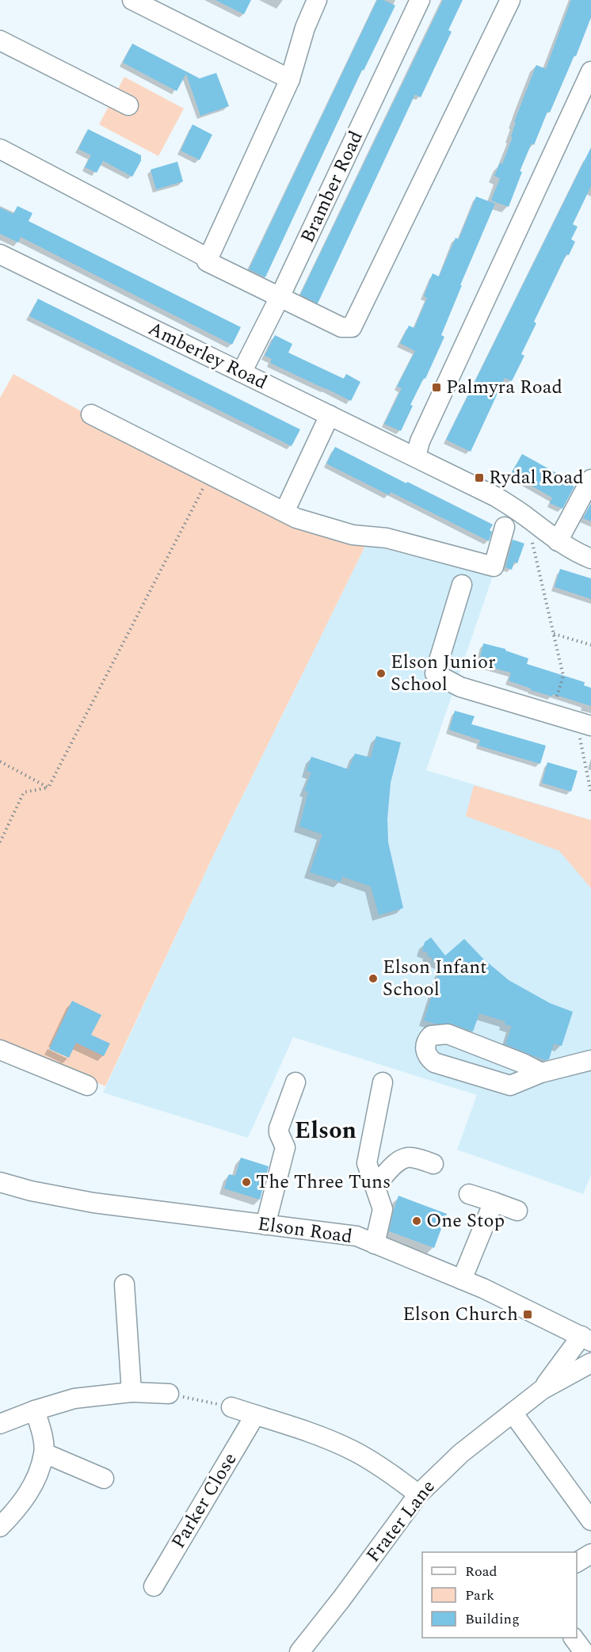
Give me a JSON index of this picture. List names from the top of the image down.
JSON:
{
  "streets": {
    "street": [
      "Bramber Road",
      "Amberley Road",
      "Elson Road",
      "Parker Close",
      "Frater Lane"
    ]
  },
  "crossings": [
    ["Bramber Road", "Amberley Road"],
    ["Elson Road", "Frater Lane"]
  ],
  "districts": ["Elson"],
  "places": {
    "transit": ["Palmyra Road", "Rydal Road", "Elson Church"],
    "other": [
      "Elson Junior School",
      "Elson Infant School",
      "The Three Tuns",
      "One Stop"
    ]
  },
  "legend": ["Road", "Park", "Building"]
}
